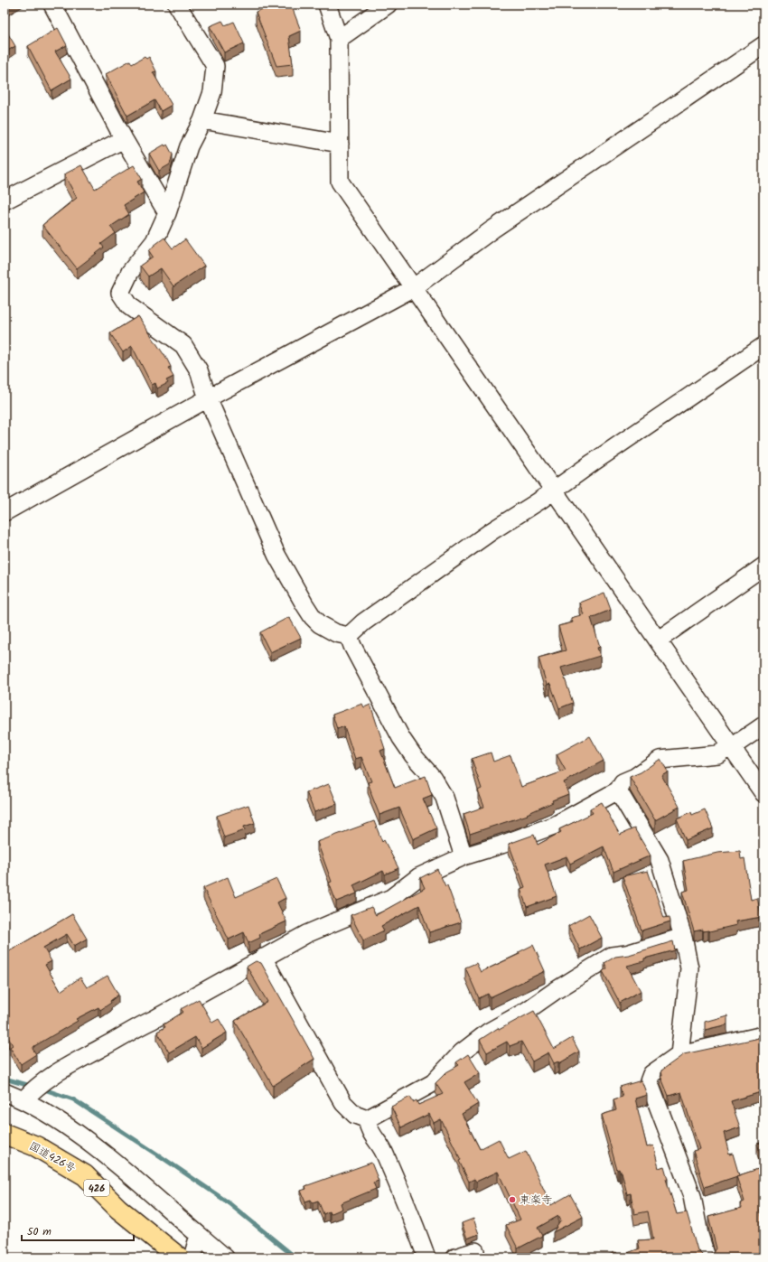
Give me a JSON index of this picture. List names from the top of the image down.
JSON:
{
  "streets": {
    "highway": ["国道426号", "426"]
  },
  "places": ["東楽寺"],
  "scale_bar": "50 m"
}
